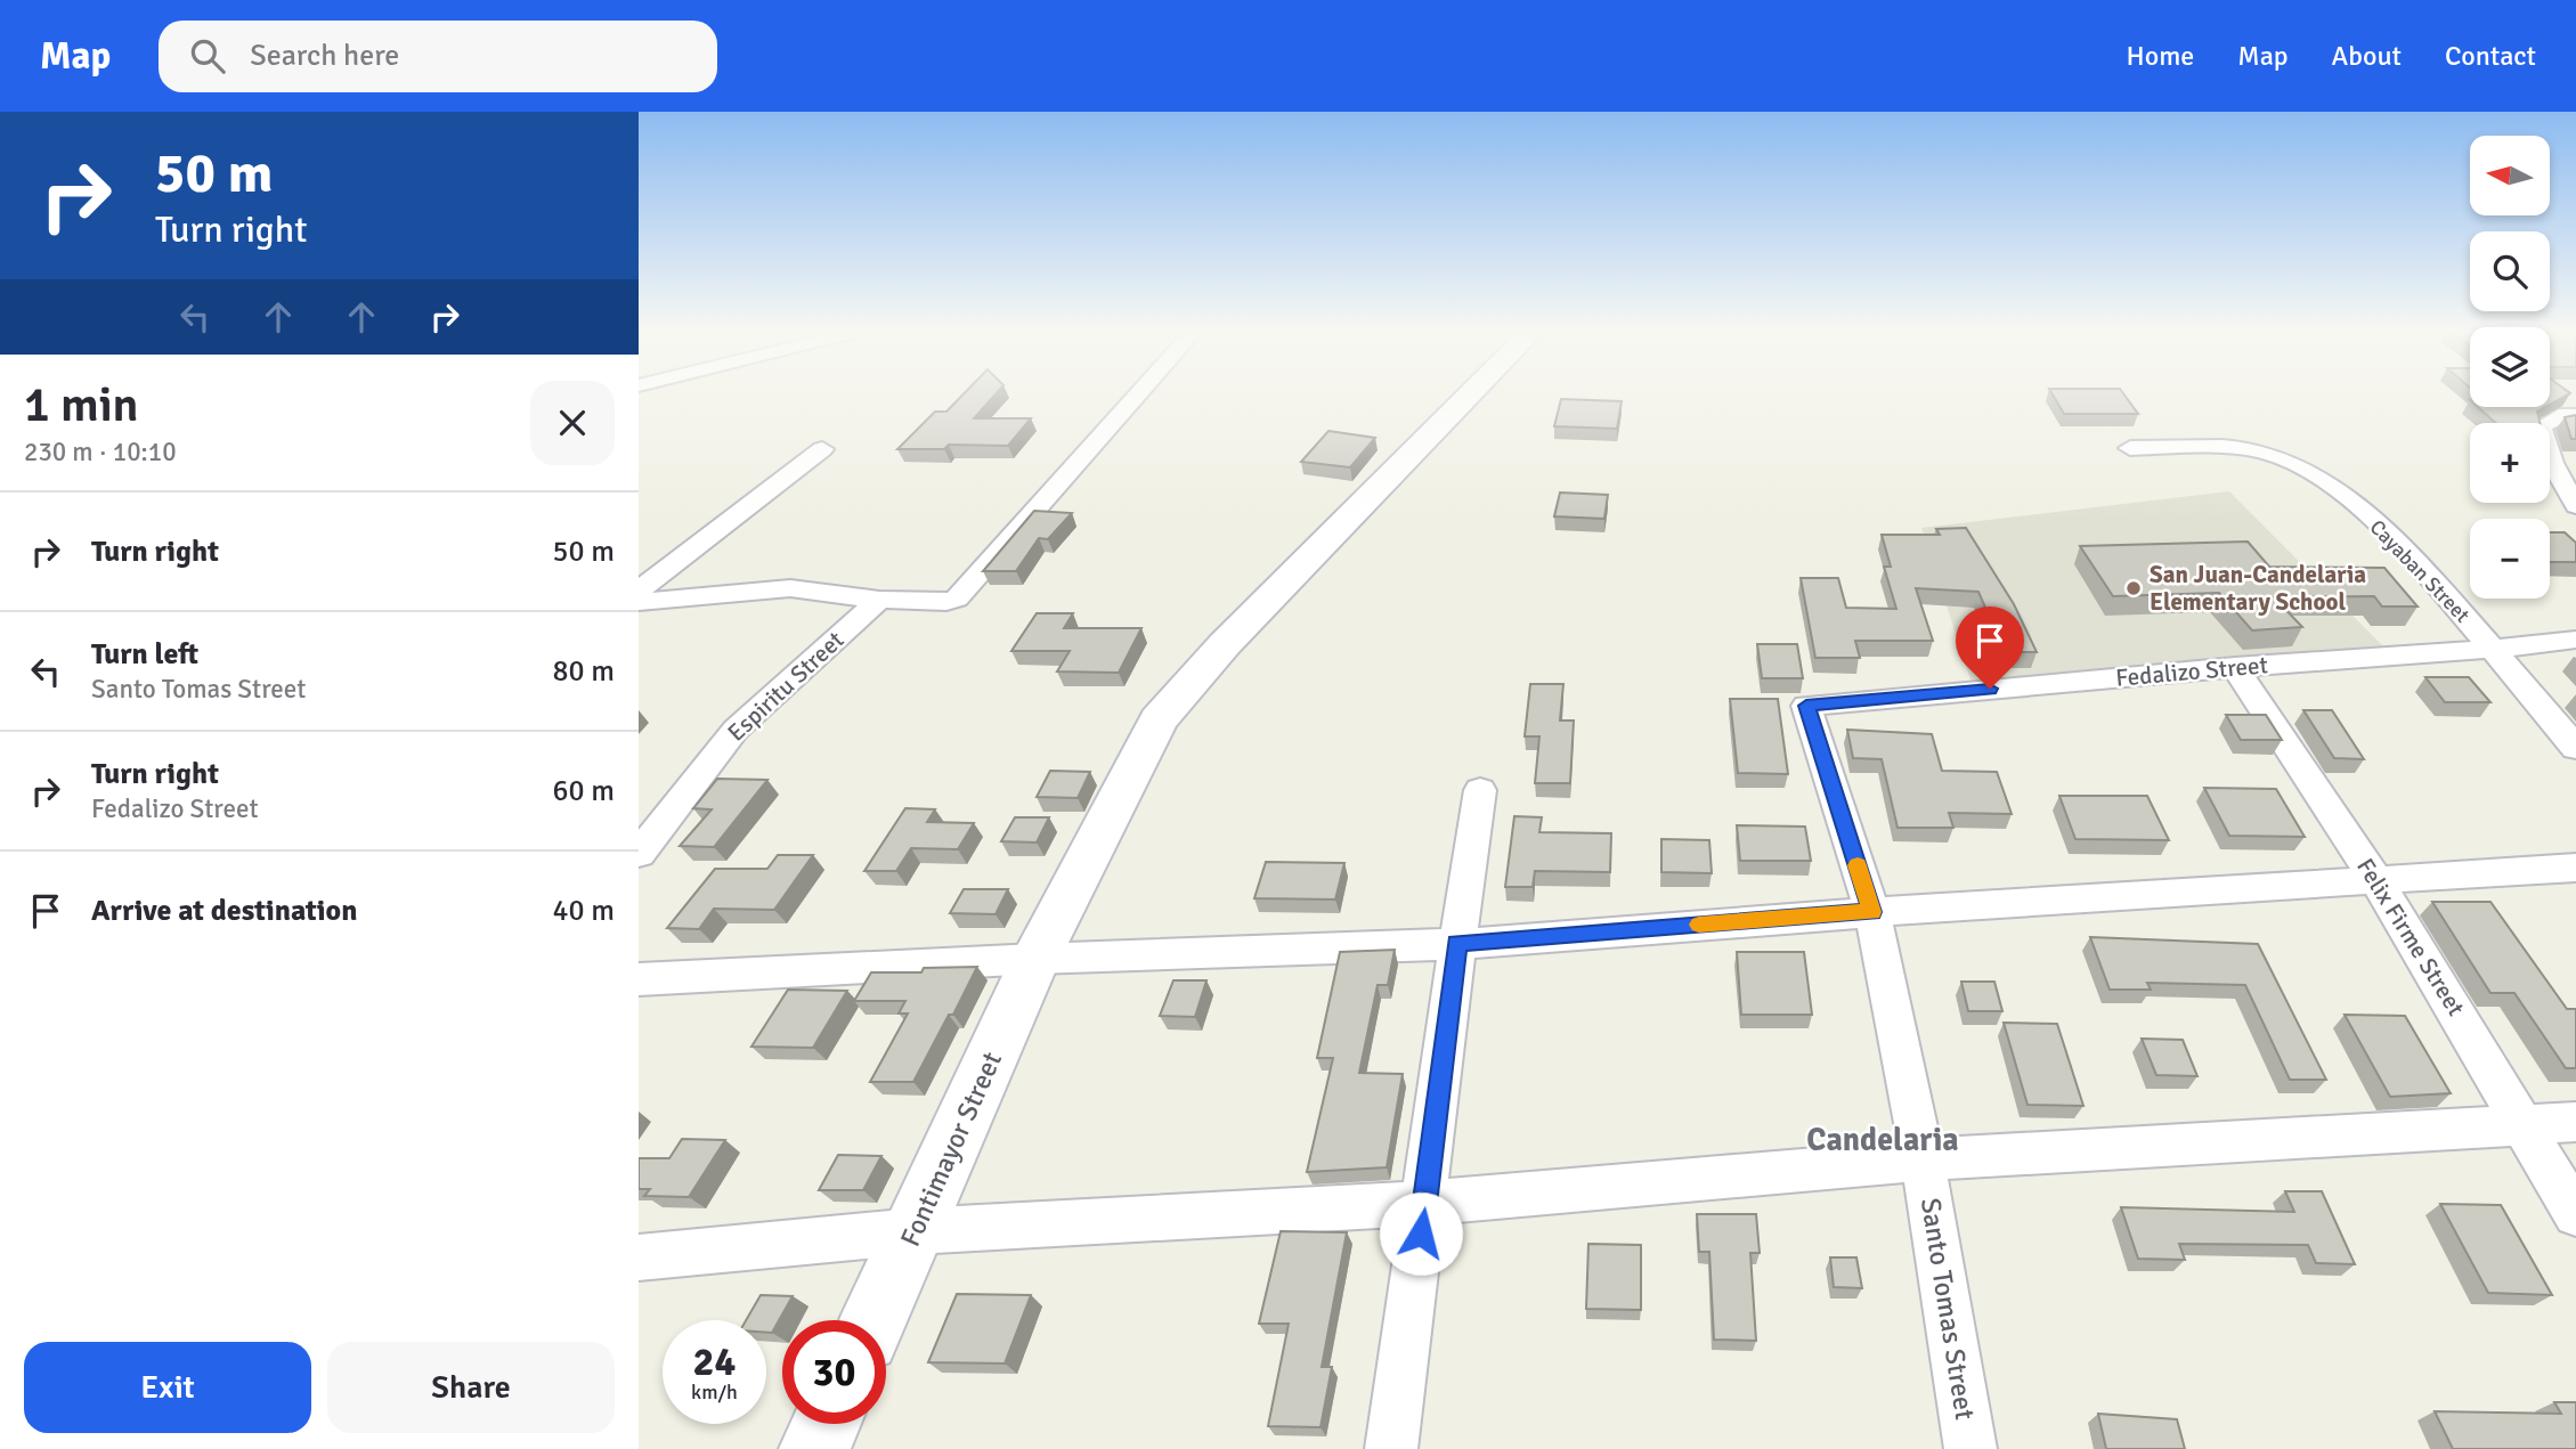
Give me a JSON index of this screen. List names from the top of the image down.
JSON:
{
  "streets": {
    "street": [
      "Cayaban Street",
      "Fedalizo Street",
      "Espiritu Street",
      "Felix Firme Street",
      "Fontimayor Street",
      "Santo Tomas Street"
    ]
  },
  "crossings": [
    ["Cayaban Street", "Fedalizo Street"],
    ["Fedalizo Street", "Felix Firme Street"],
    ["Fedalizo Street", "Santo Tomas Street"]
  ],
  "districts": ["Candelaria"],
  "places": ["San Juan-Candelaria Elementary School"],
  "north": "left",
  "page": {
    "header": "Map",
    "search": "Search here",
    "nav": [
      "Home",
      "Map",
      "About",
      "Contact"
    ],
    "turn": ["50 m", "Turn right"],
    "map_buttons": ["+", "−"],
    "heading": ["1 min", "230 m · 10:10"],
    "list": [
      {
        "name": "Turn right",
        "value": "50 m"
      },
      {
        "name": "Turn left",
        "note": "Santo Tomas Street",
        "value": "80 m"
      },
      {
        "name": "Turn right",
        "note": "Fedalizo Street",
        "value": "60 m"
      },
      {
        "name": "Arrive at destination",
        "value": "40 m"
      }
    ],
    "speed": "24 km/h",
    "limit": "30",
    "buttons": ["Exit", "Share"]
  }
}
